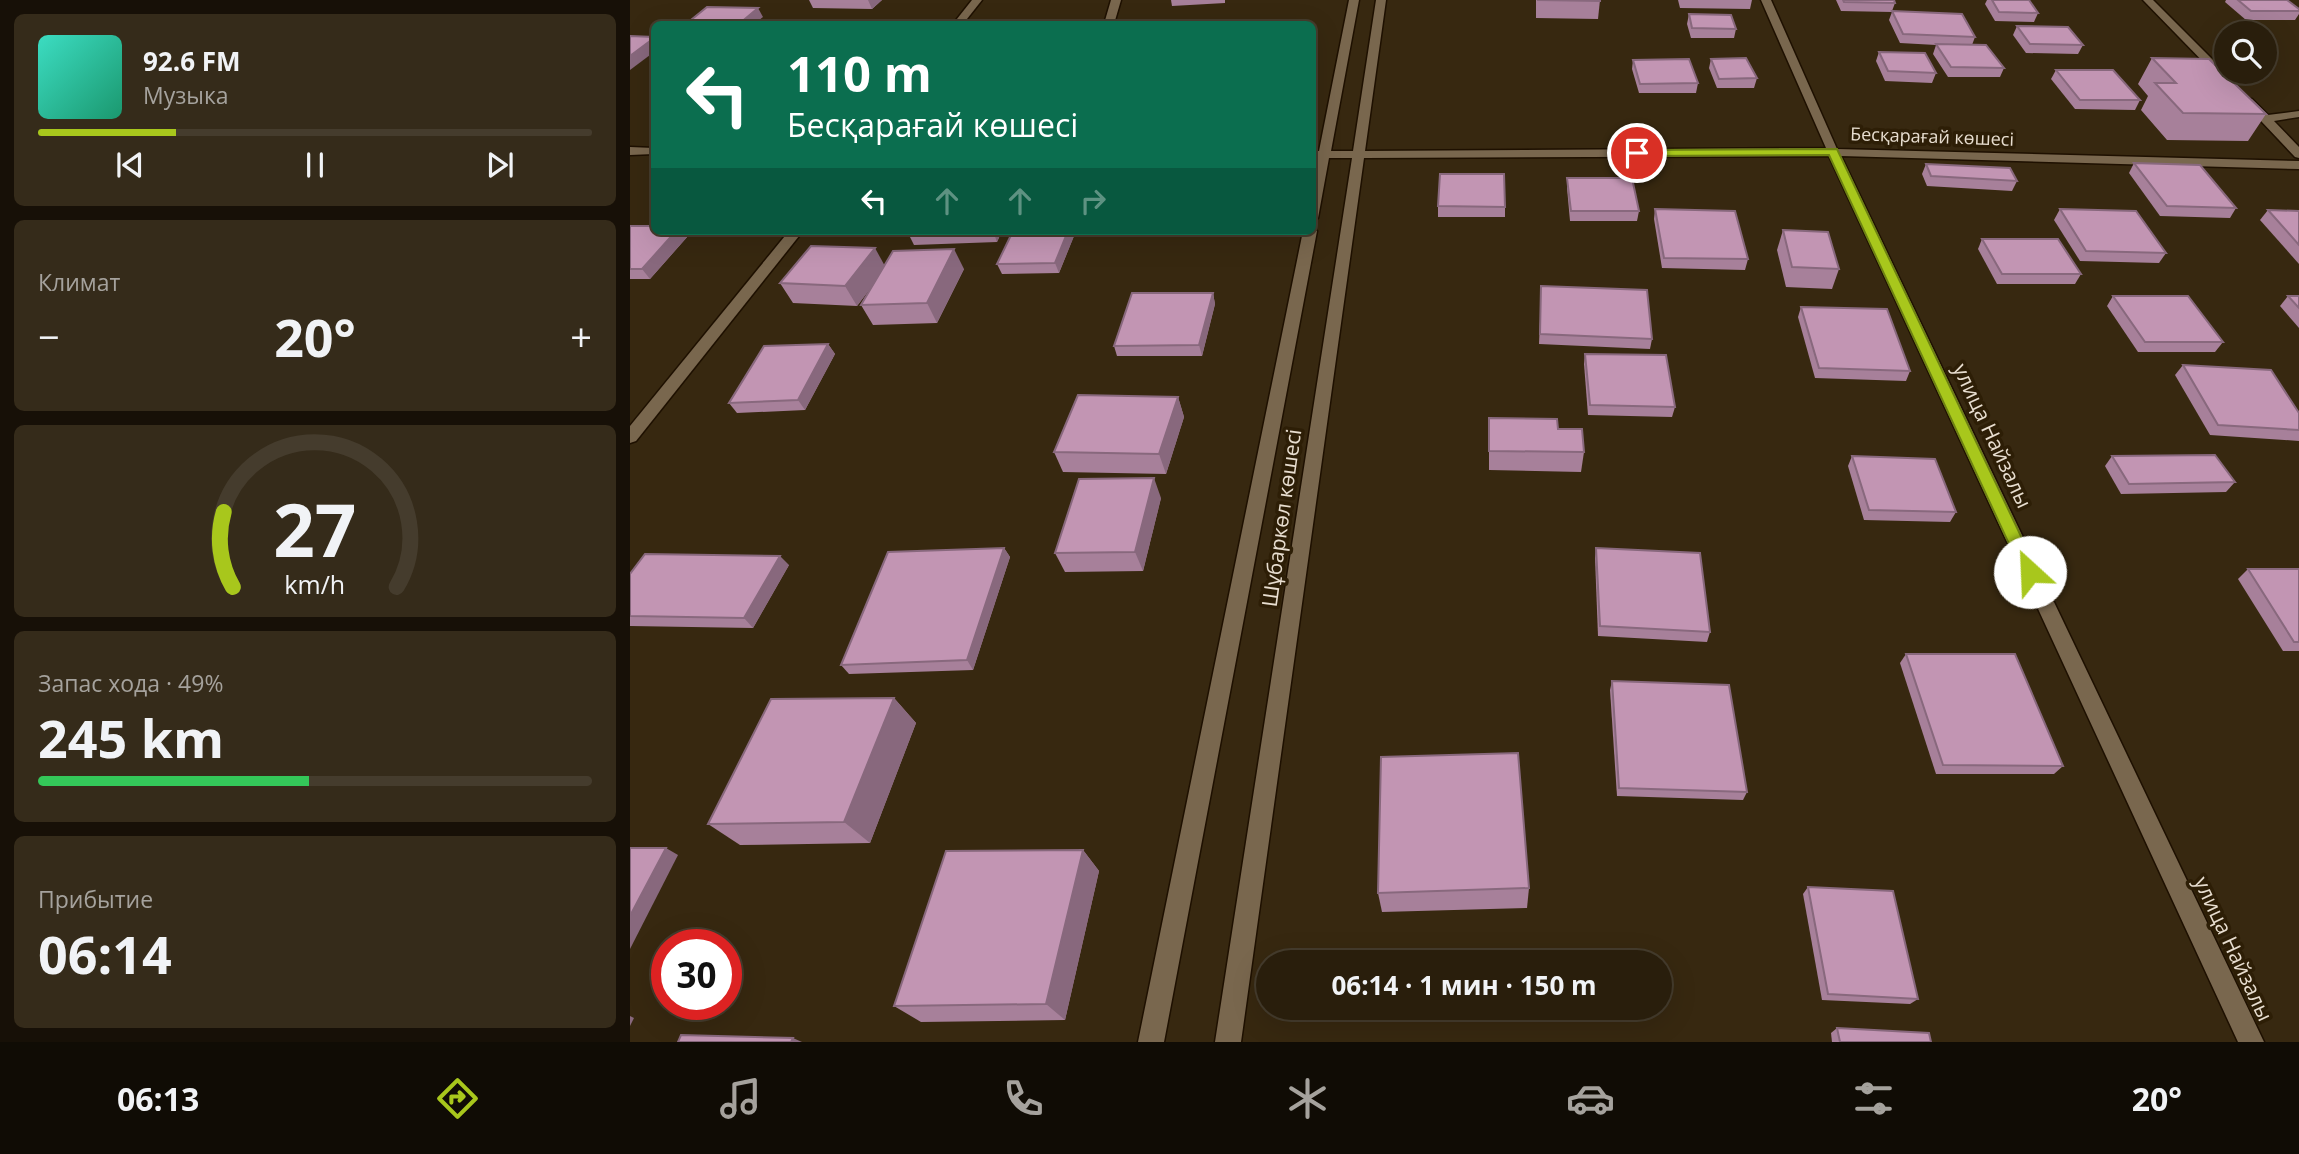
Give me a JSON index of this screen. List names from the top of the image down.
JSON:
{
  "streets": {
    "street": ["Бесқарағай көшесі", "улица Найзалы", "Шұбаркөл көшесі"]
  },
  "crossings": [
    ["Бесқарағай көшесі", "улица Найзалы"],
    ["Бесқарағай көшесі", "Шұбаркөл көшесі"]
  ],
  "page": {
    "turn": ["110 m", "Бесқарағай көшесі"],
    "song": ["92.6 FM", "Музыка"],
    "tile": [
      "Климат",
      ["Запас хода · 49%", "245 km"],
      ["Прибытие", "06:14"]
    ],
    "heat": ["−", "20°", "+"],
    "limit": "30",
    "trip": "06:14 · 1 мин · 150 m",
    "tabs": ["06:13", "20°"],
    "gauge": ["27", "km/h"]
  }
}
